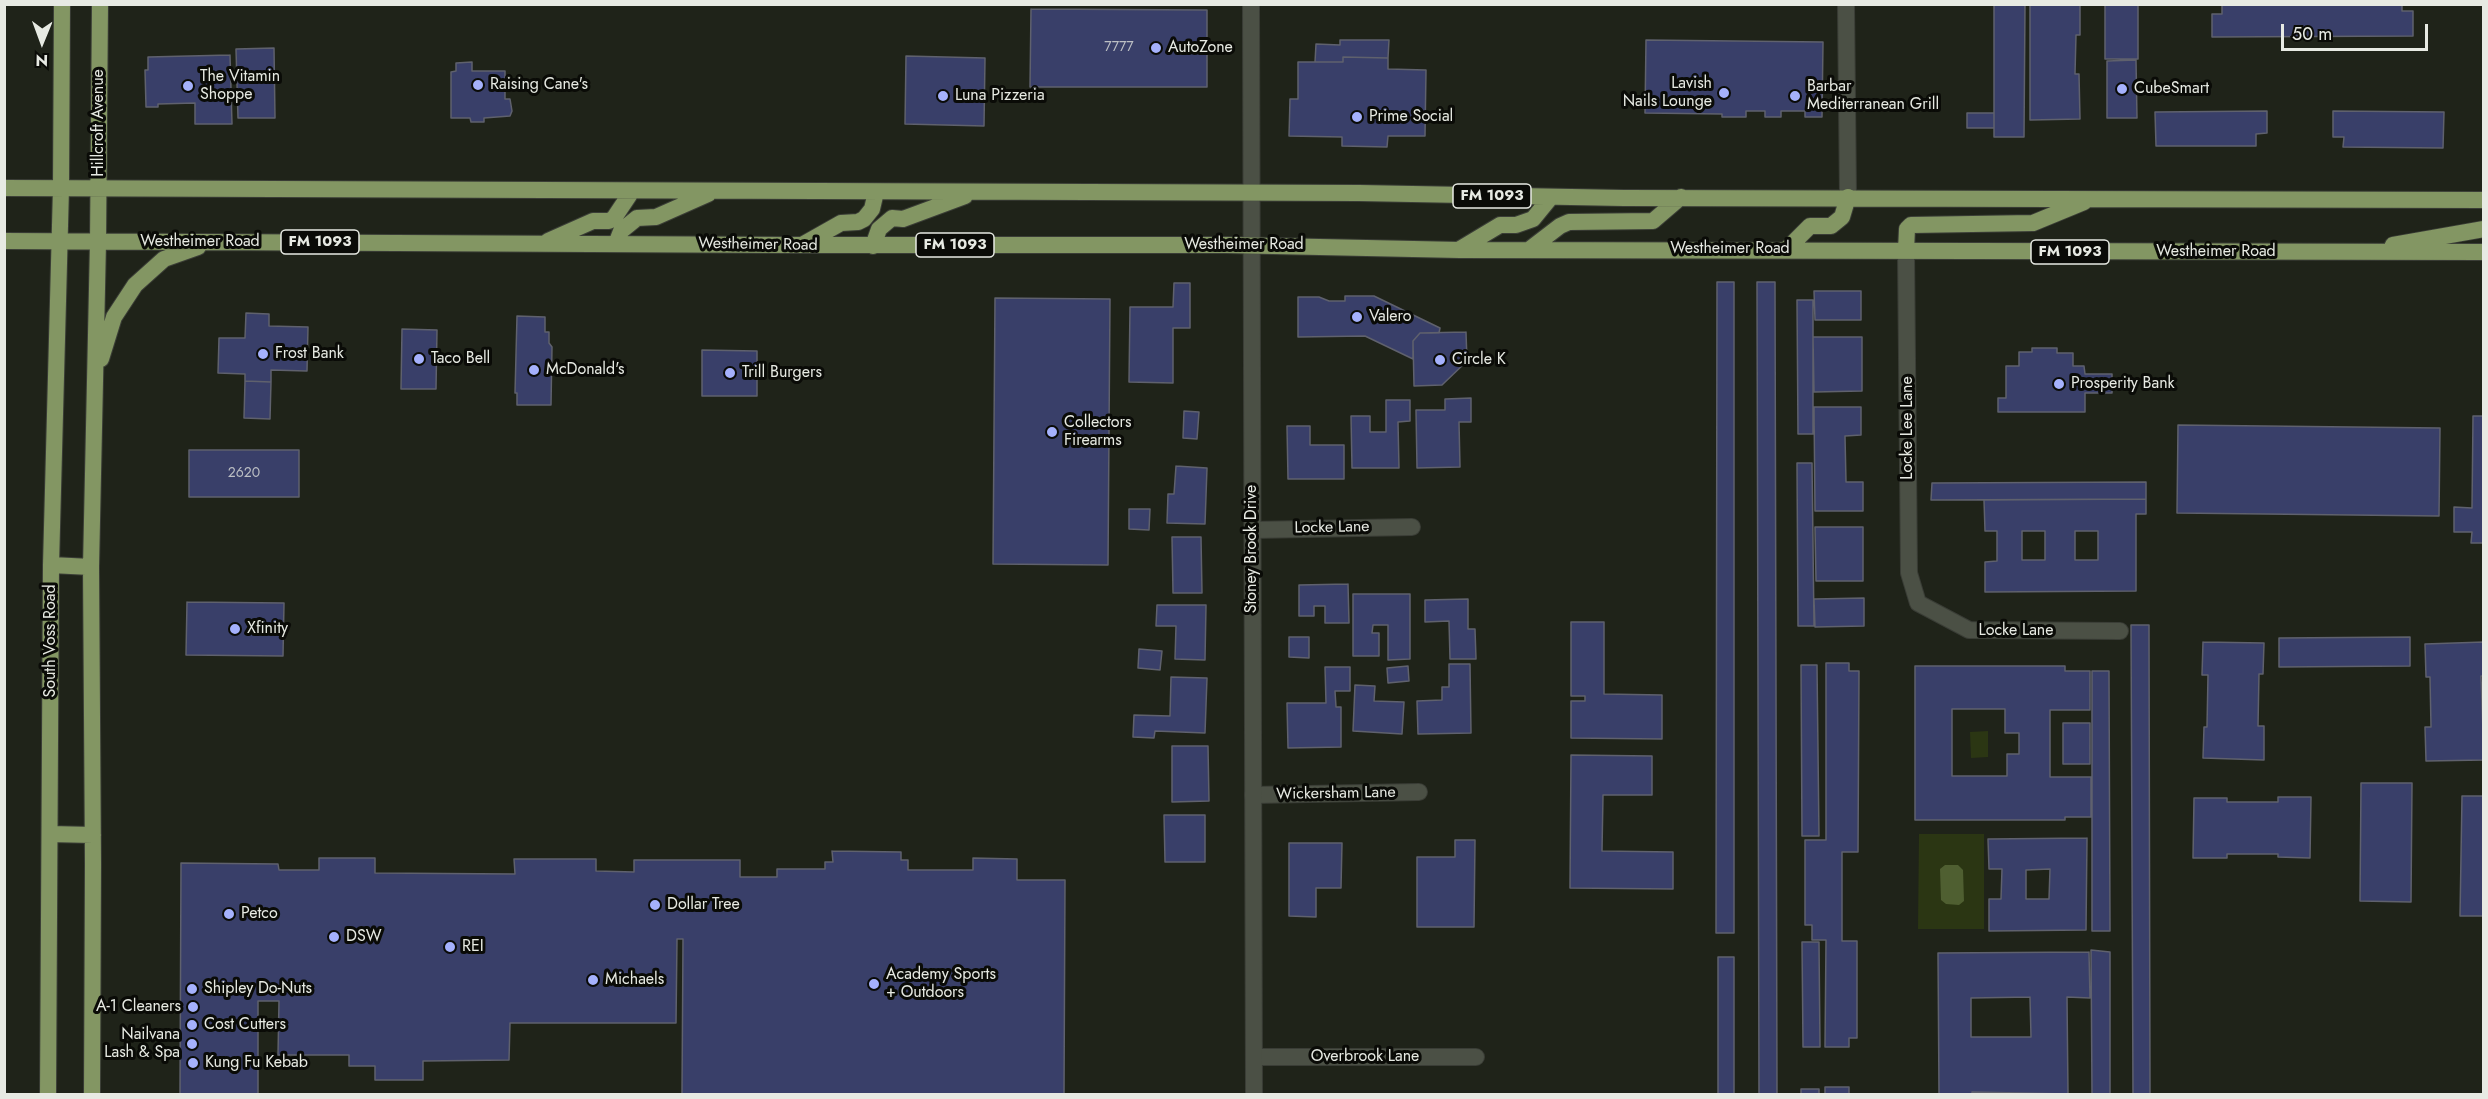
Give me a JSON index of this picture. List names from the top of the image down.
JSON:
{
  "streets": {
    "main road": [
      "Hillcroft Avenue",
      "FM 1093",
      "Westheimer Road",
      "South Voss Road"
    ],
    "street": [
      "Locke Lee Lane",
      "Locke Lane",
      "Stoney Brook Drive",
      "Wickersham Lane",
      "Overbrook Lane"
    ]
  },
  "crossings": [
    ["Hillcroft Avenue", "FM 1093"],
    ["Hillcroft Avenue", "Westheimer Road"],
    ["FM 1093", "Stoney Brook Drive"],
    ["FM 1093", "South Voss Road"],
    ["Westheimer Road", "Locke Lee Lane"],
    ["Westheimer Road", "Stoney Brook Drive"],
    ["Westheimer Road", "South Voss Road"],
    ["Locke Lee Lane", "Locke Lane"],
    ["Locke Lane", "Stoney Brook Drive"],
    ["Stoney Brook Drive", "Wickersham Lane"],
    ["Stoney Brook Drive", "Overbrook Lane"]
  ],
  "places": [
    "AutoZone",
    "Raising Cane's",
    "The Vitamin Shoppe",
    "CubeSmart",
    "Lavish Nails Lounge",
    "Luna Pizzeria",
    "Barbar Mediterranean Grill",
    "Prime Social",
    "Valero",
    "Frost Bank",
    "Taco Bell",
    "Circle K",
    "McDonald's",
    "Trill Burgers",
    "Prosperity Bank",
    "Collectors Firearms",
    "Xfinity",
    "Dollar Tree",
    "Petco",
    "DSW",
    "REI",
    "Michaels",
    "Academy Sports + Outdoors",
    "Shipley Do-Nuts",
    "A-1 Cleaners",
    "Cost Cutters",
    "Nailvana Lash & Spa",
    "Kung Fu Kebab"
  ],
  "house_numbers": ["7777", "2620"],
  "scale_bar": "50 m",
  "north": "bottom"
}
